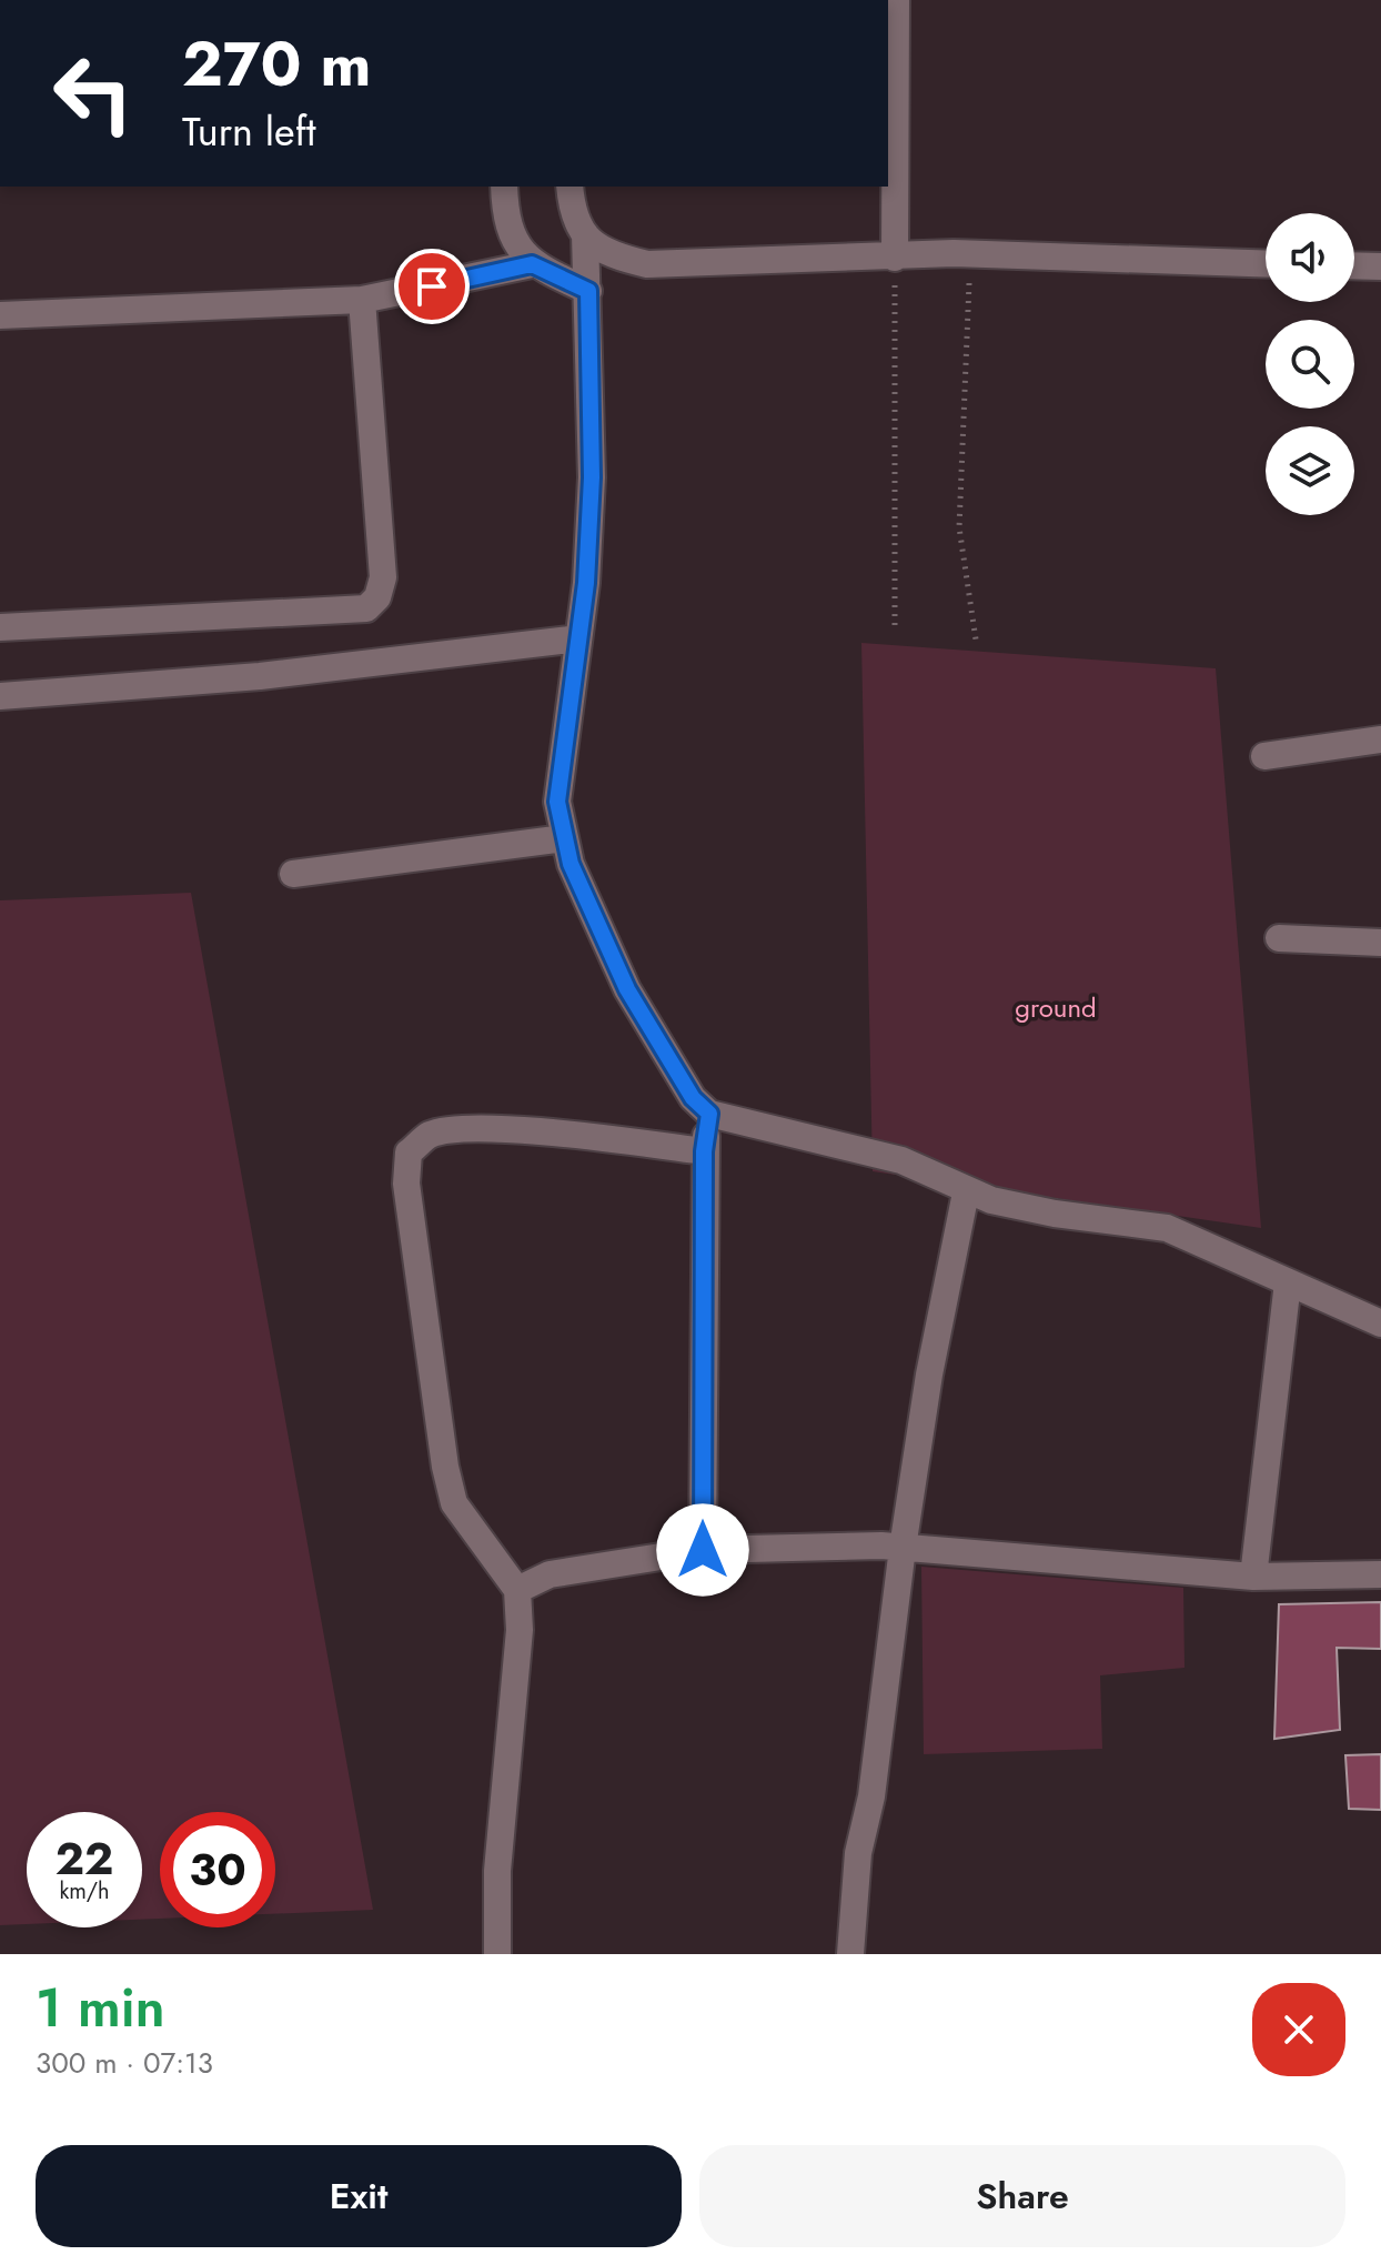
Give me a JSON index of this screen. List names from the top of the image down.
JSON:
{
  "parks": ["ground"],
  "page": {
    "turn": ["270 m", "Turn left"],
    "speed": "22 km/h",
    "limit": "30",
    "heading": ["1 min", "300 m · 07:13"],
    "buttons": ["Exit", "Share"]
  }
}
